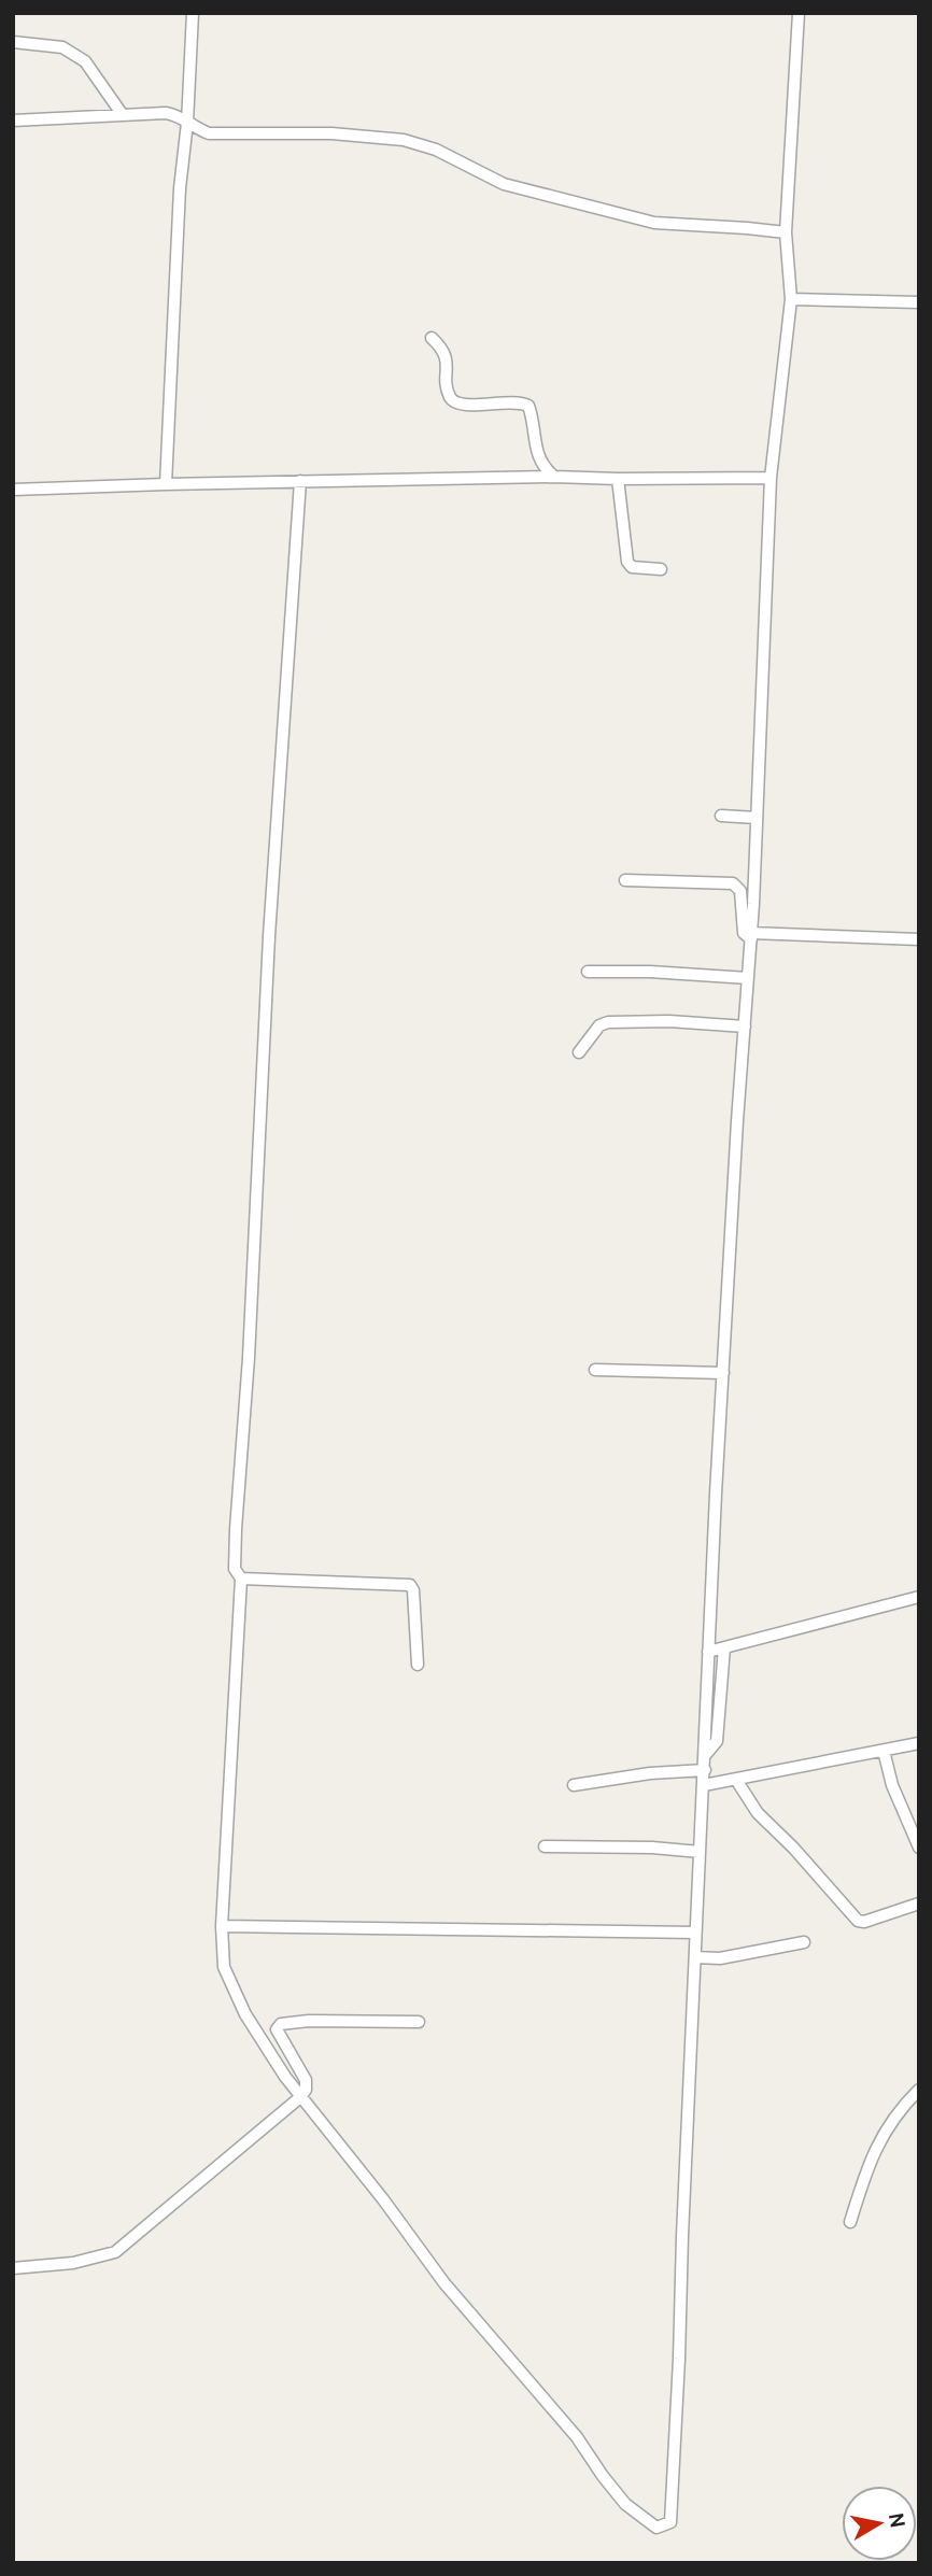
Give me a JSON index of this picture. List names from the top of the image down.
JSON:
{
  "north": "right"
}
